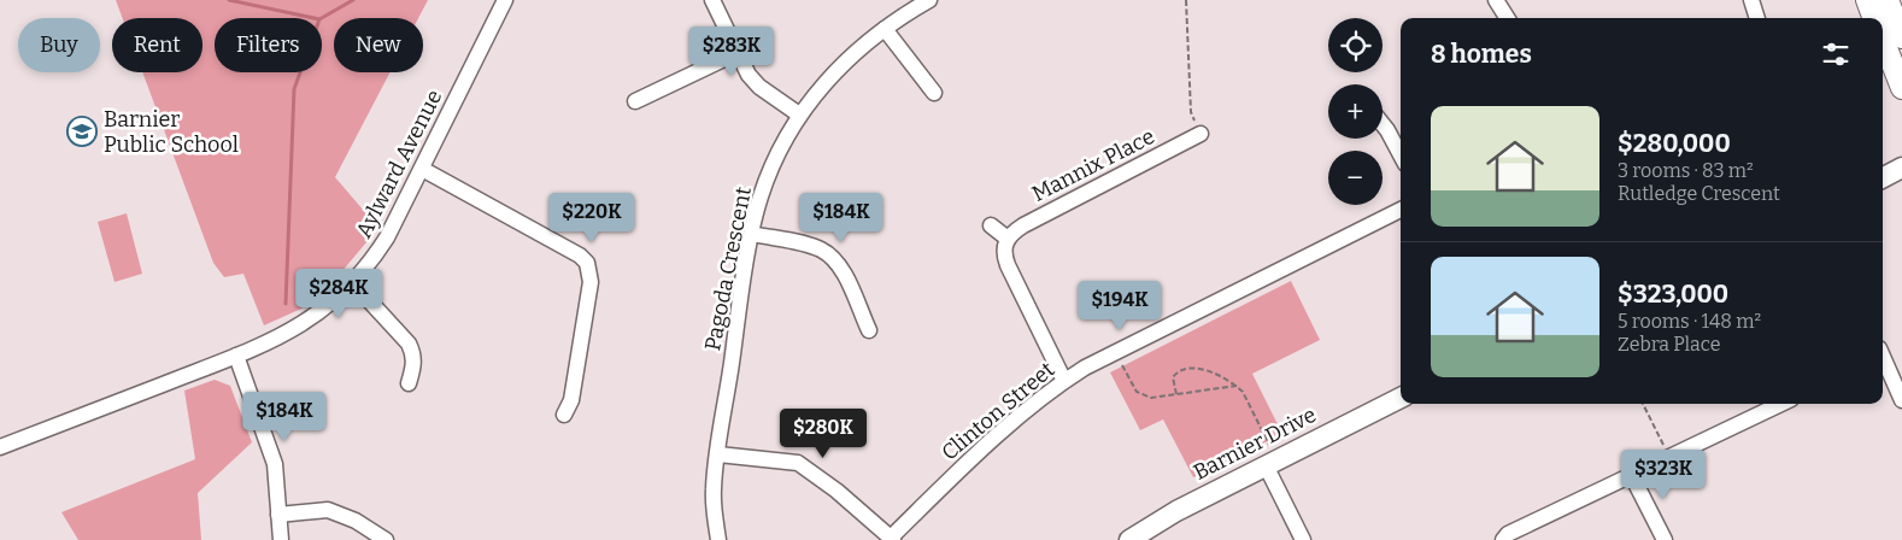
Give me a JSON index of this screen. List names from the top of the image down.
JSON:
{
  "streets": {
    "street": [
      "Aylward Avenue",
      "Mannix Place",
      "Pagoda Crescent",
      "Clinton Street",
      "Barnier Drive"
    ]
  },
  "places": {
    "school or university": ["Barnier Public School"]
  },
  "page": {
    "map_buttons": ["+", "−"],
    "chip": [
      "Buy",
      "Rent",
      "Filters",
      "New"
    ],
    "heading": "8 homes",
    "price": [
      "$283K",
      "$220K",
      "$184K",
      "$284K",
      "$194K",
      "$184K",
      "$280K",
      "$323K"
    ],
    "list": [
      {
        "name": "$280,000",
        "note": "3 rooms · 83 m² · Rutledge Crescent"
      },
      {
        "name": "$323,000",
        "note": "5 rooms · 148 m² · Zebra Place"
      }
    ]
  }
}
